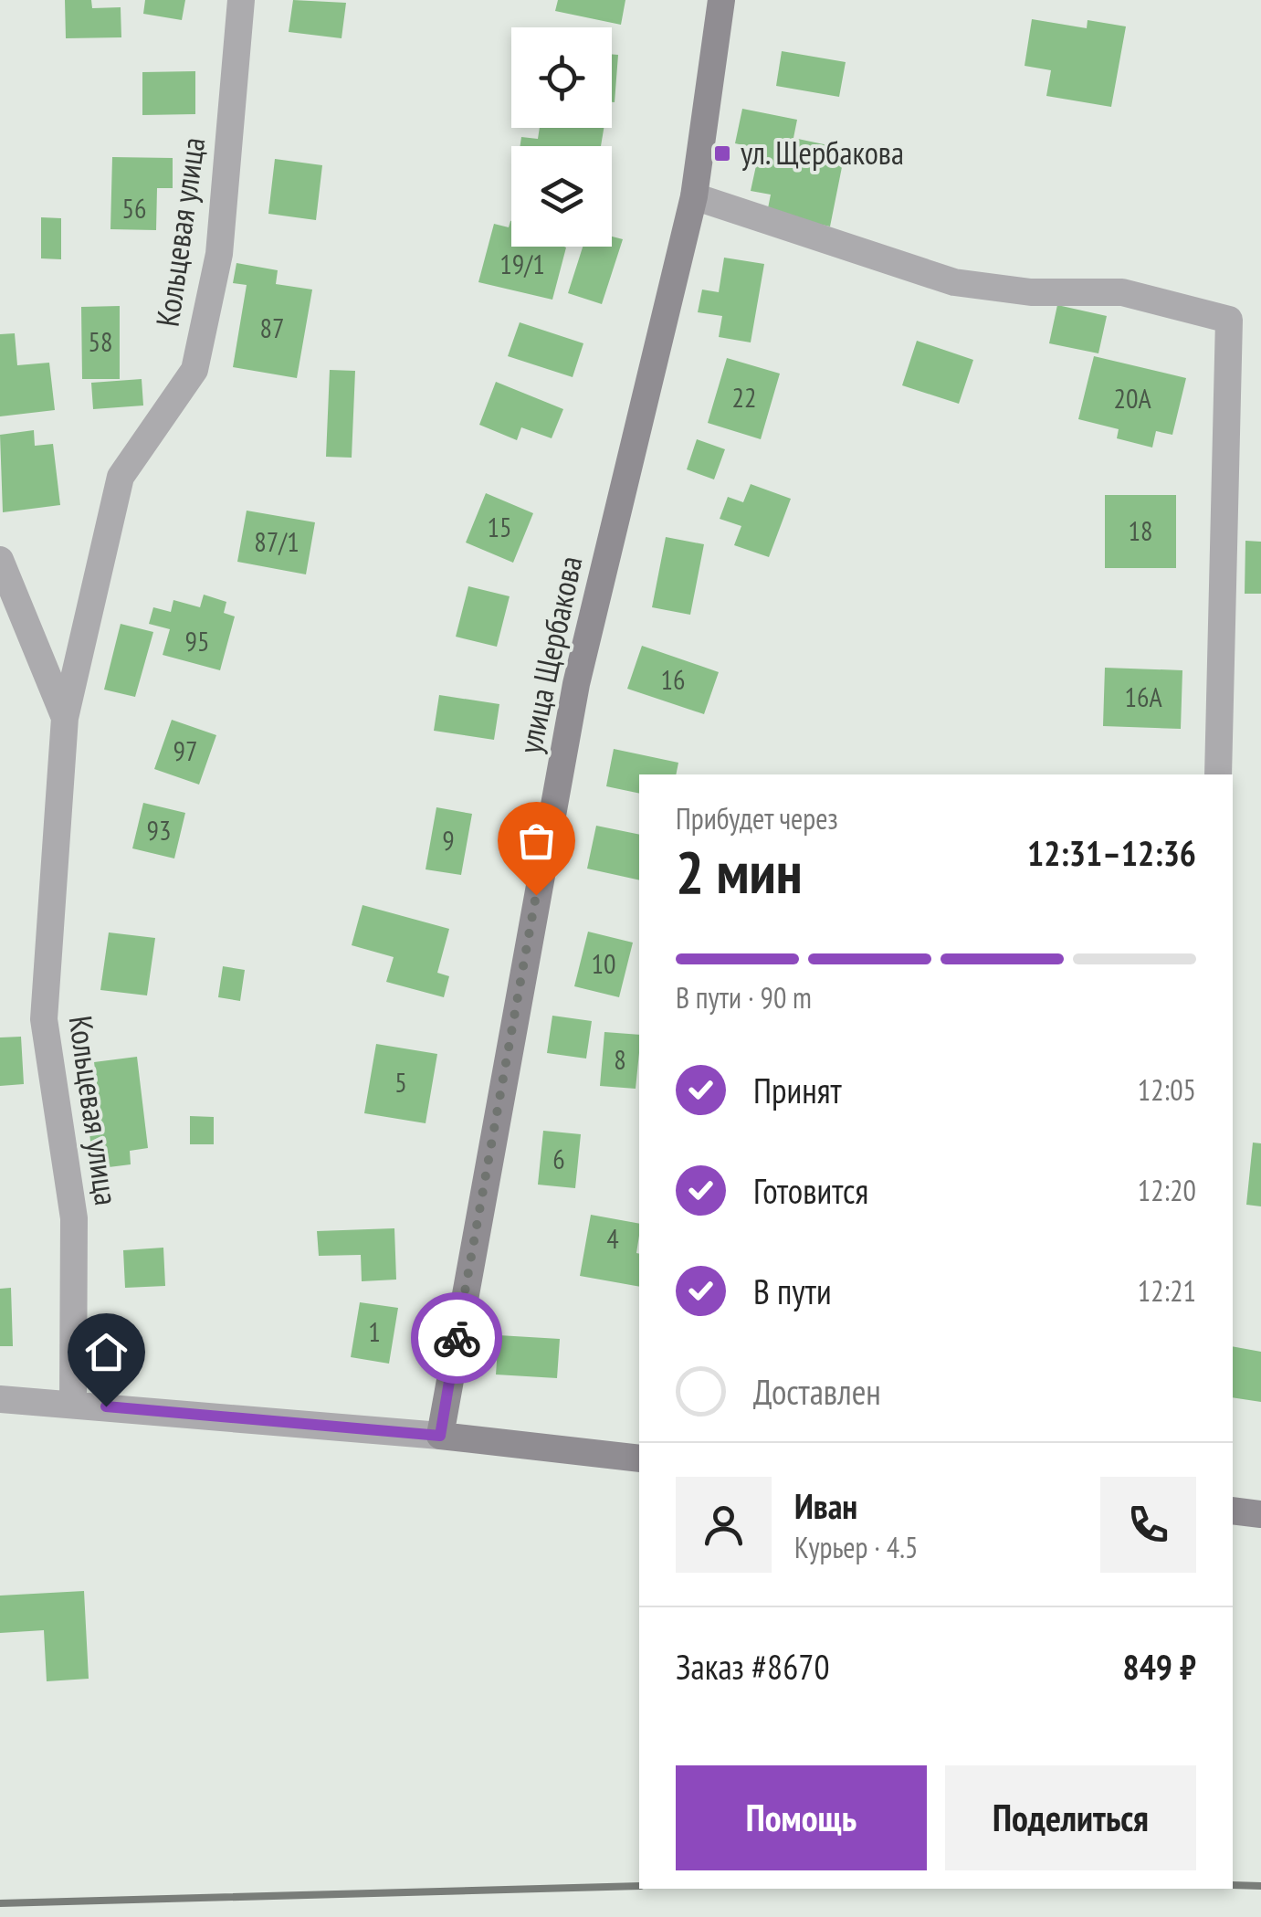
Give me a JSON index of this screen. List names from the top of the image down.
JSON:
{
  "streets": {
    "street": ["Кольцевая улица", "улица Щербакова"]
  },
  "places": {
    "transit": ["ул. Щербакова"]
  },
  "house_numbers": [
    "56",
    "19/1",
    "87",
    "58",
    "22",
    "20А",
    "15",
    "18",
    "87/1",
    "95",
    "16",
    "16А",
    "97",
    "93",
    "9",
    "10",
    "8",
    "5",
    "6",
    "4",
    "1"
  ],
  "page": {
    "heading": ["2 мин", "Прибудет через", "12:31–12:36"],
    "panel": [
      "Иван",
      "Курьер · 4.5",
      "Заказ #8670",
      "849 ₽"
    ],
    "bar": "В пути · 90 m",
    "list": [
      ["Принят", "12:05"],
      ["Готовится", "12:20"],
      ["В пути", "12:21"],
      "Доставлен"
    ],
    "buttons": ["Помощь", "Поделиться"]
  }
}
